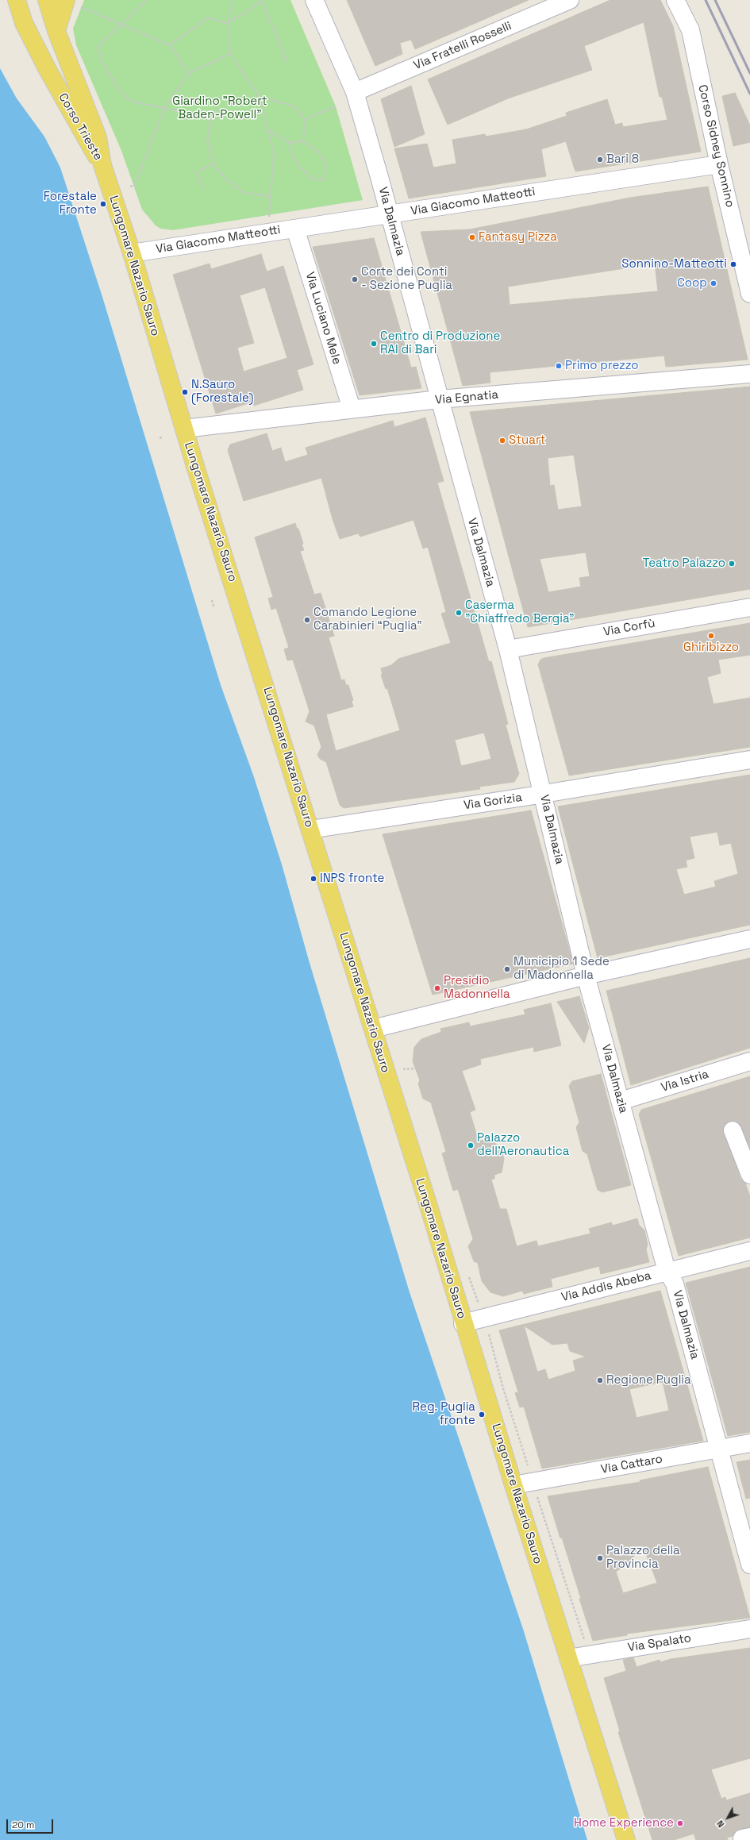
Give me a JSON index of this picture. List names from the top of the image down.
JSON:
{
  "streets": {
    "main road": ["Corso Trieste", "Lungomare Nazario Sauro"],
    "street": [
      "Via Fratelli Rosselli",
      "Corso Sidney Sonnino",
      "Via Giacomo Matteotti",
      "Via Dalmazia",
      "Via Luciano Mele",
      "Via Egnatia",
      "Via Corfù",
      "Via Gorizia",
      "Via Istria",
      "Via Addis Abeba",
      "Via Cattaro",
      "Via Spalato"
    ]
  },
  "crossings": [
    ["Via Fratelli Rosselli", "Via Dalmazia"],
    ["Corso Trieste", "Lungomare Nazario Sauro"],
    ["Corso Sidney Sonnino", "Via Giacomo Matteotti"],
    ["Via Giacomo Matteotti", "Via Dalmazia"],
    ["Via Giacomo Matteotti", "Lungomare Nazario Sauro"],
    ["Via Giacomo Matteotti", "Via Luciano Mele"],
    ["Via Dalmazia", "Via Egnatia"],
    ["Via Dalmazia", "Via Corfù"],
    ["Via Dalmazia", "Via Gorizia"],
    ["Via Dalmazia", "Via Istria"],
    ["Via Dalmazia", "Via Addis Abeba"],
    ["Via Dalmazia", "Via Cattaro"],
    ["Lungomare Nazario Sauro", "Via Egnatia"],
    ["Lungomare Nazario Sauro", "Via Gorizia"],
    ["Lungomare Nazario Sauro", "Via Addis Abeba"],
    ["Lungomare Nazario Sauro", "Via Cattaro"],
    ["Lungomare Nazario Sauro", "Via Spalato"],
    ["Via Luciano Mele", "Via Egnatia"]
  ],
  "parks": ["Giardino \"Robert Baden-Powell\""],
  "places": [
    "Bari 8",
    "Forestale Fronte",
    "Fantasy Pizza",
    "Sonnino-Matteotti",
    "Corte dei Conti - Sezione Puglia",
    "Coop",
    "Centro di Produzione RAI di Bari",
    "Primo prezzo",
    "N.Sauro (Forestale)",
    "Stuart",
    "Teatro Palazzo",
    "Caserma \"Chiaffredo Bergia\"",
    "Comando Legione Carabinieri “Puglia”",
    "Ghiribizzo",
    "INPS fronte",
    "Municipio 1 Sede di Madonnella",
    "Presidio Madonnella",
    "Palazzo dell'Aeronautica",
    "Regione Puglia",
    "Reg. Puglia fronte",
    "Palazzo della Provincia",
    "Home Experience"
  ],
  "scale_bar": "20 m",
  "north": "bottom left"
}
